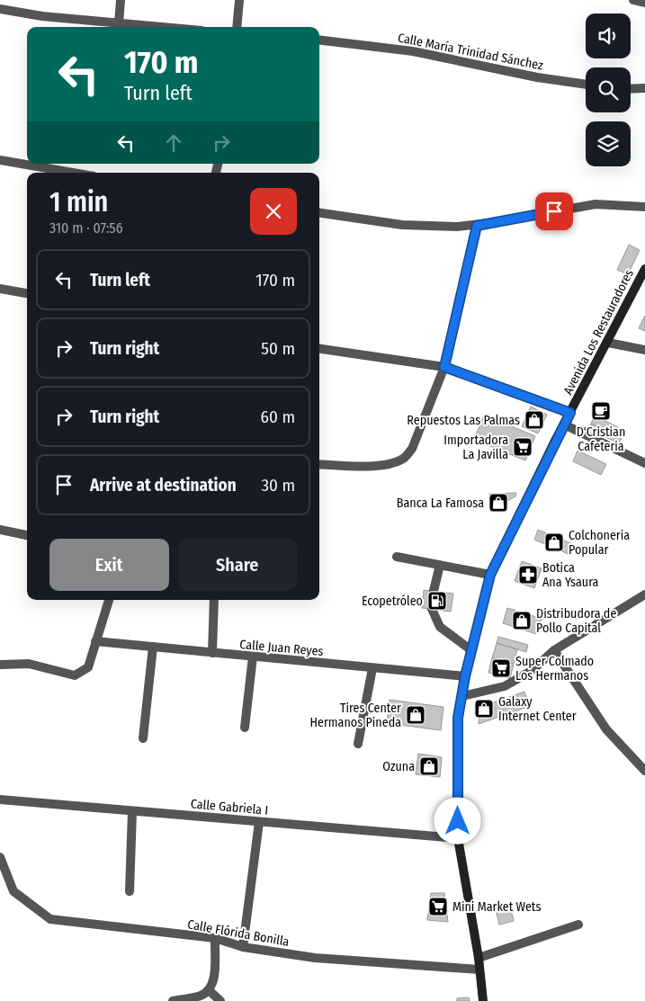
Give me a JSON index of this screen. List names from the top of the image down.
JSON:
{
  "streets": {
    "street": [
      "Calle María Trinidad Sánchez",
      "Avenida Los Restauradores",
      "Calle Juan Reyes",
      "Calle Gabriela I",
      "Calle Flórida Bonilla"
    ]
  },
  "crossings": [
    ["Avenida Los Restauradores", "Calle Juan Reyes"],
    ["Avenida Los Restauradores", "Calle Gabriela I"],
    ["Avenida Los Restauradores", "Calle Flórida Bonilla"]
  ],
  "places": {
    "cafe": ["D'Cristian Cafeteria"],
    "shop": [
      "Repuestos Las Palmas",
      "Banca La Famosa",
      "Colchoneria Popular",
      "Distribudora de Pollo Capital",
      "Galaxy Internet Center",
      "Tires Center Hermanos Pineda",
      "Ozuna"
    ],
    "supermarket": ["Importadora La Javilla", "Super Colmado Los Hermanos", "Mini Market Wets"],
    "pharmacy": ["Botica Ana Ysaura"],
    "fuel station": ["Ecopetróleo"]
  },
  "page": {
    "turn": ["170 m", "Turn left"],
    "heading": ["1 min", "310 m · 07:56"],
    "list": [
      {
        "name": "Turn left",
        "value": "170 m"
      },
      {
        "name": "Turn right",
        "value": "50 m"
      },
      {
        "name": "Turn right",
        "value": "60 m"
      },
      {
        "name": "Arrive at destination",
        "value": "30 m"
      }
    ],
    "buttons": ["Exit", "Share"]
  }
}
